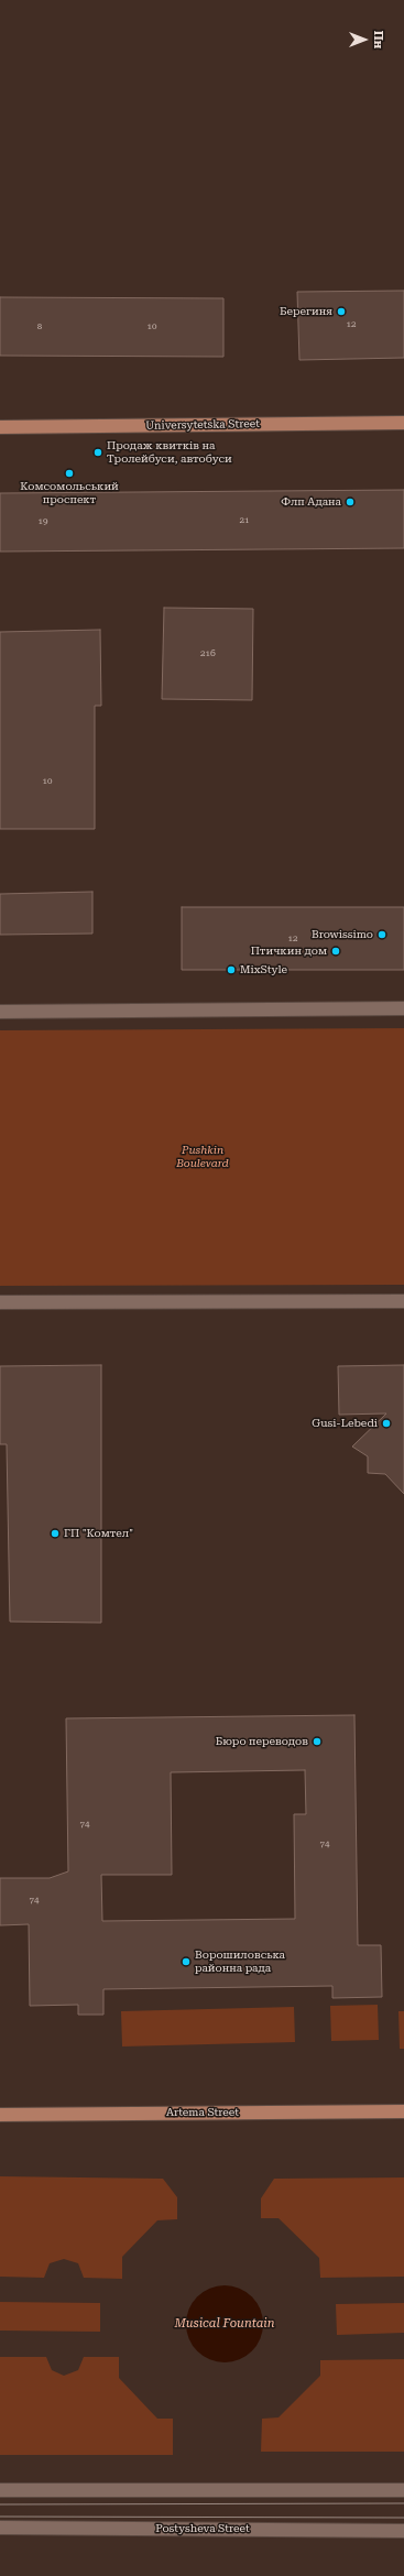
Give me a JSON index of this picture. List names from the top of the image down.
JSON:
{
  "streets": {
    "main road": ["Universytetska Street", "Artema Street"],
    "street": ["Postysheva Street"]
  },
  "water": ["Musical Fountain"],
  "parks": ["Pushkin Boulevard"],
  "places": [
    "Берегиня",
    "Продаж квитків на Тролейбуси, автобуси",
    "Комсомольський проспект",
    "Флп Адана",
    "Browissimo",
    "Птичкин дом",
    "MixStyle",
    "Gusi-Lebedi",
    "ГП \"Комтел\"",
    "Бюро переводов",
    "Ворошиловська районна рада"
  ],
  "house_numbers": [
    "12",
    "8",
    "10",
    "21",
    "19",
    "21б",
    "10",
    "12",
    "74",
    "74",
    "74"
  ],
  "north": "right"
}
